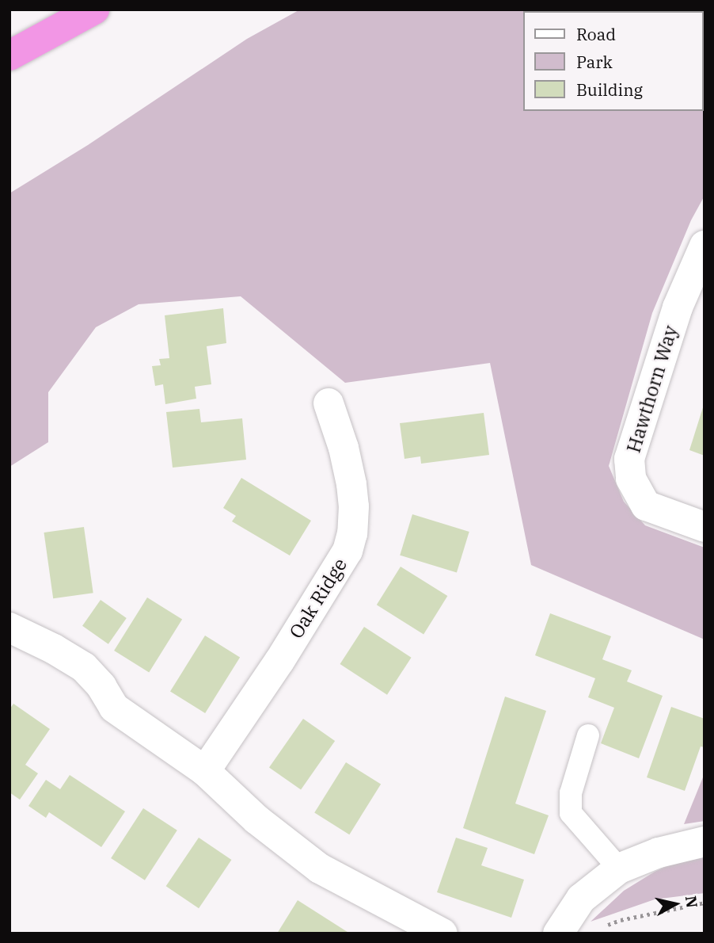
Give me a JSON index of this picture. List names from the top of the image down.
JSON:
{
  "streets": {
    "street": ["Hawthorn Way", "Oak Ridge"]
  },
  "legend": ["Road", "Park", "Building"],
  "north": "right"
}
